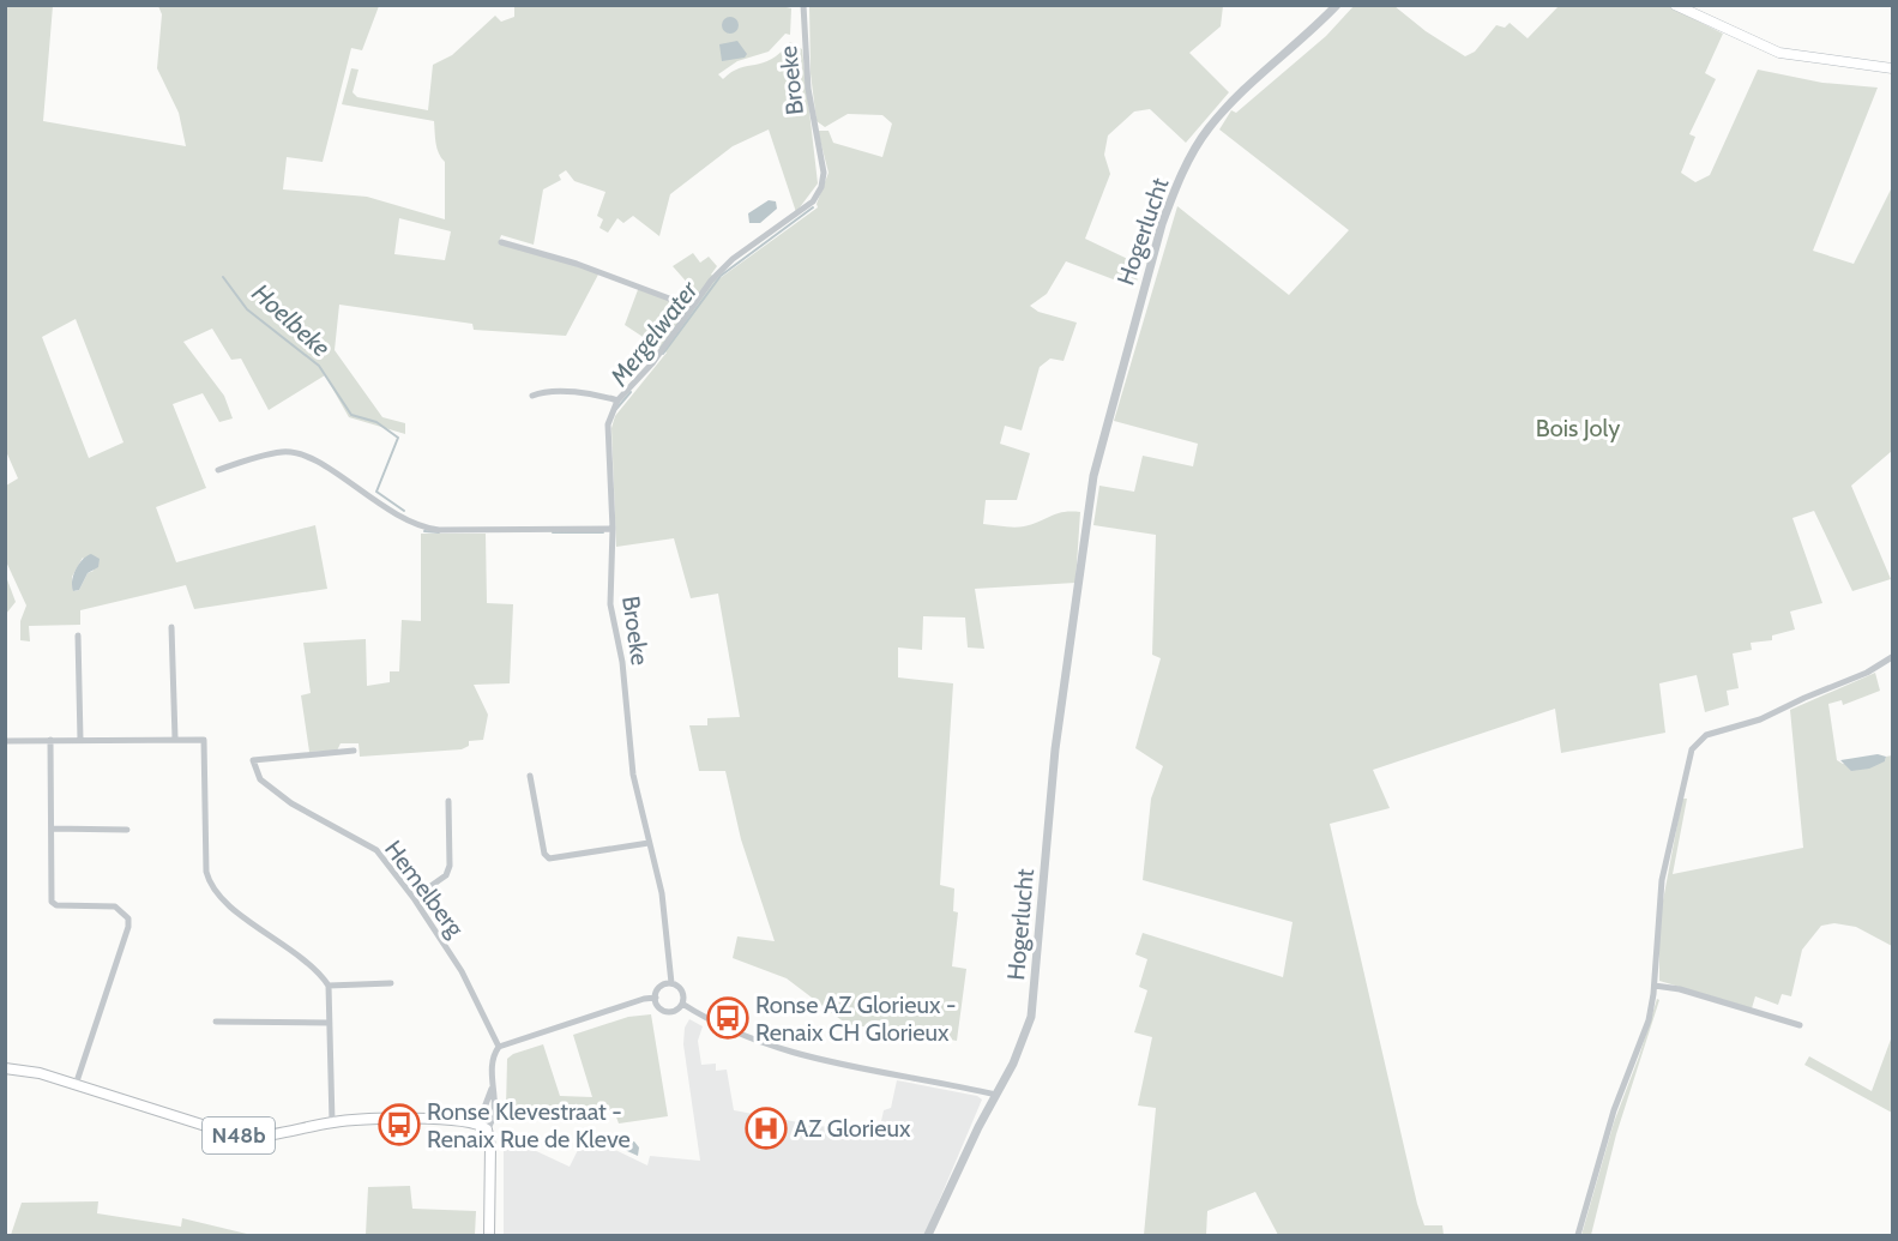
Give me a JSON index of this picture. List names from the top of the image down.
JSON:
{
  "streets": {
    "main road": ["N48b"],
    "street": ["Broeke", "Hogerlucht", "Hemelberg"]
  },
  "water": ["Hoelbeke", "Mergelwater"],
  "parks": ["Bois Joly"],
  "places": {
    "bus stop": ["Ronse AZ Glorieux - Renaix CH Glorieux", "Ronse Klevestraat - Renaix Rue de Kleve"],
    "hospital": ["AZ Glorieux"]
  }
}
